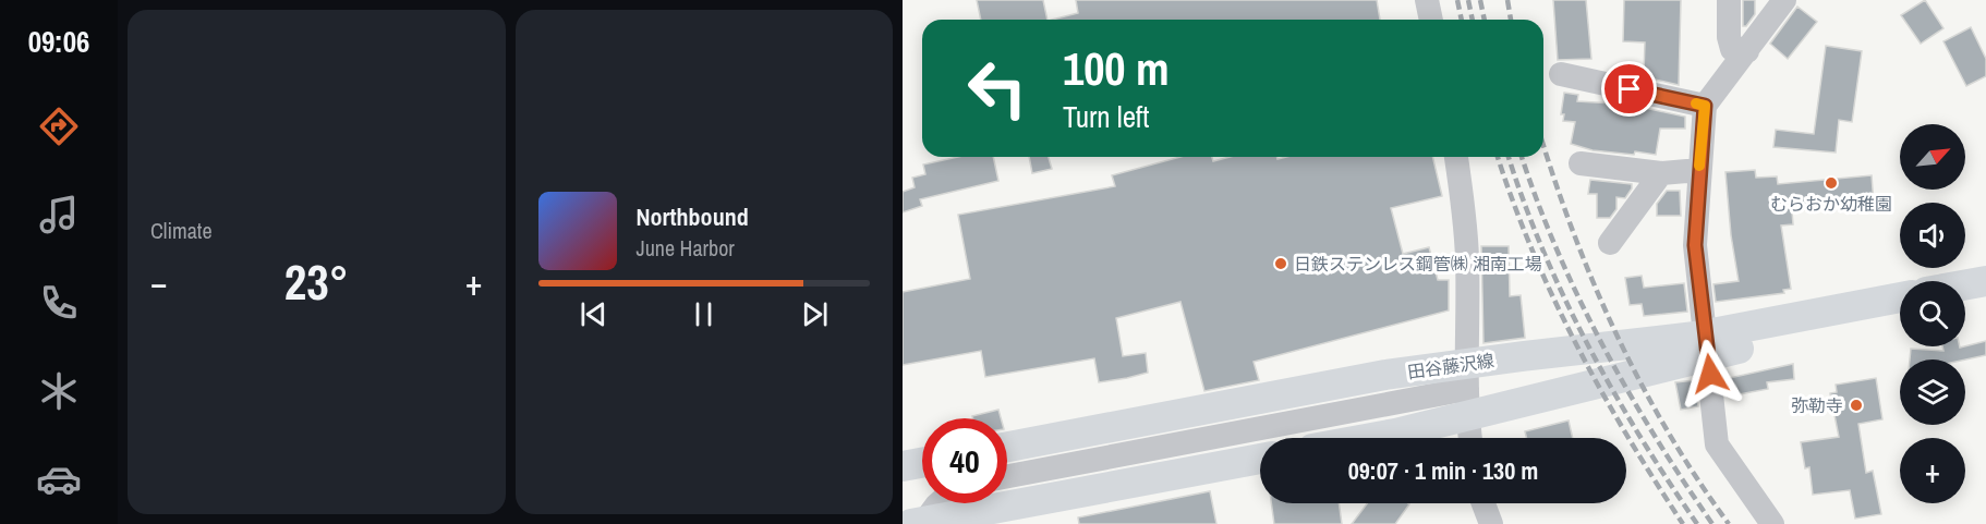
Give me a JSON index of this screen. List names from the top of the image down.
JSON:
{
  "streets": {
    "main road": ["田谷藤沢線"]
  },
  "places": ["むらおか幼稚園", "日鉄ステンレス鋼管㈱ 湘南工場", "弥勒寺"],
  "north": "top right",
  "page": {
    "tabs": "09:06",
    "tile": "Climate",
    "turn": ["100 m", "Turn left"],
    "map_buttons": "+",
    "song": ["Northbound", "June Harbor"],
    "heat": ["−", "23°", "+"],
    "limit": "40",
    "trip": "09:07 · 1 min · 130 m"
  }
}
